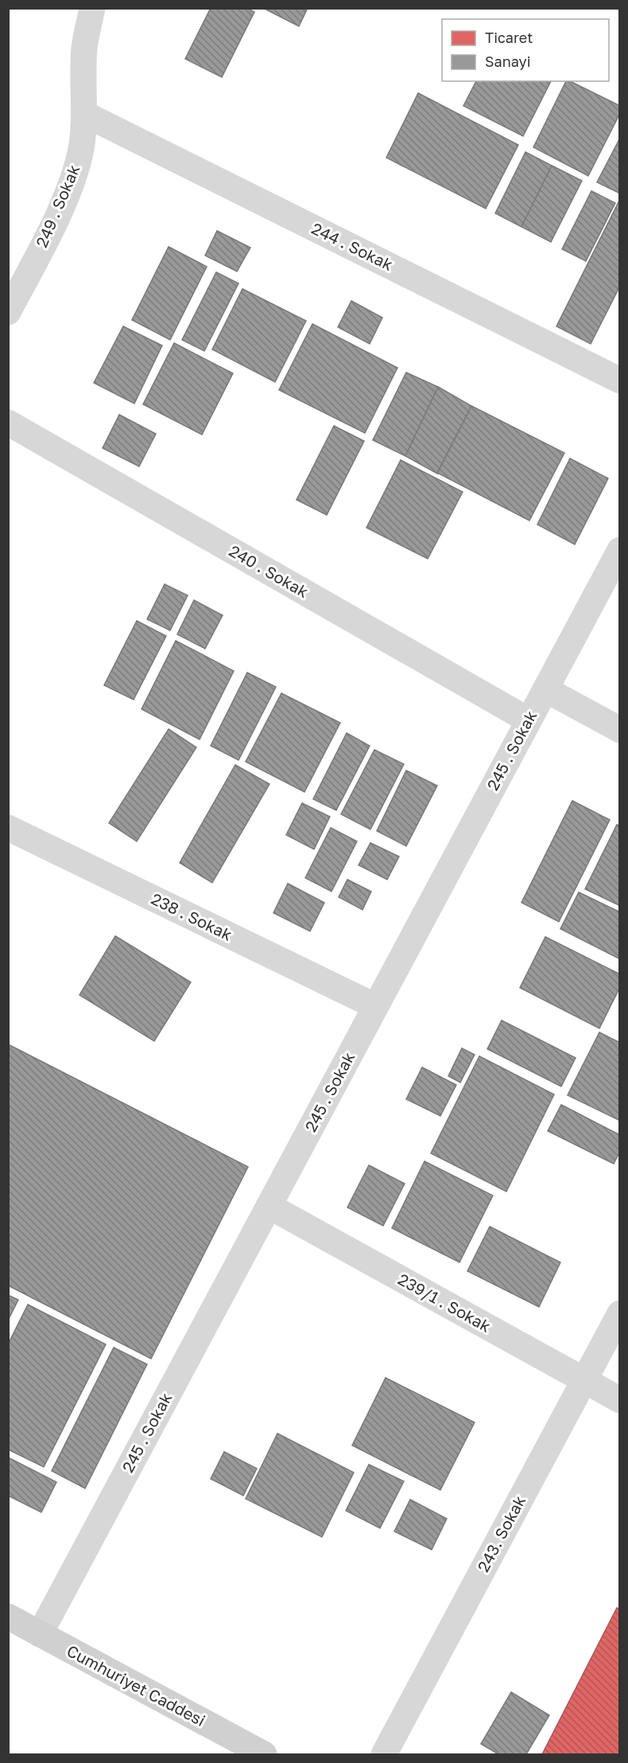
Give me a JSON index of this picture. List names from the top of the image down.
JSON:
{
  "streets": {
    "main road": ["Cumhuriyet Caddesi"],
    "street": [
      "249 . Sokak",
      "244 . Sokak",
      "240 . Sokak",
      "245 . Sokak",
      "238 . Sokak",
      "239/1 . Sokak",
      "243. Sokak"
    ]
  },
  "crossings": [
    ["249 . Sokak", "244 . Sokak"],
    ["240 . Sokak", "245 . Sokak"],
    ["245 . Sokak", "238 . Sokak"],
    ["245 . Sokak", "239/1 . Sokak"],
    ["245 . Sokak", "Cumhuriyet Caddesi"],
    ["239/1 . Sokak", "243. Sokak"]
  ],
  "legend": ["Ticaret", "Sanayi"]
}
